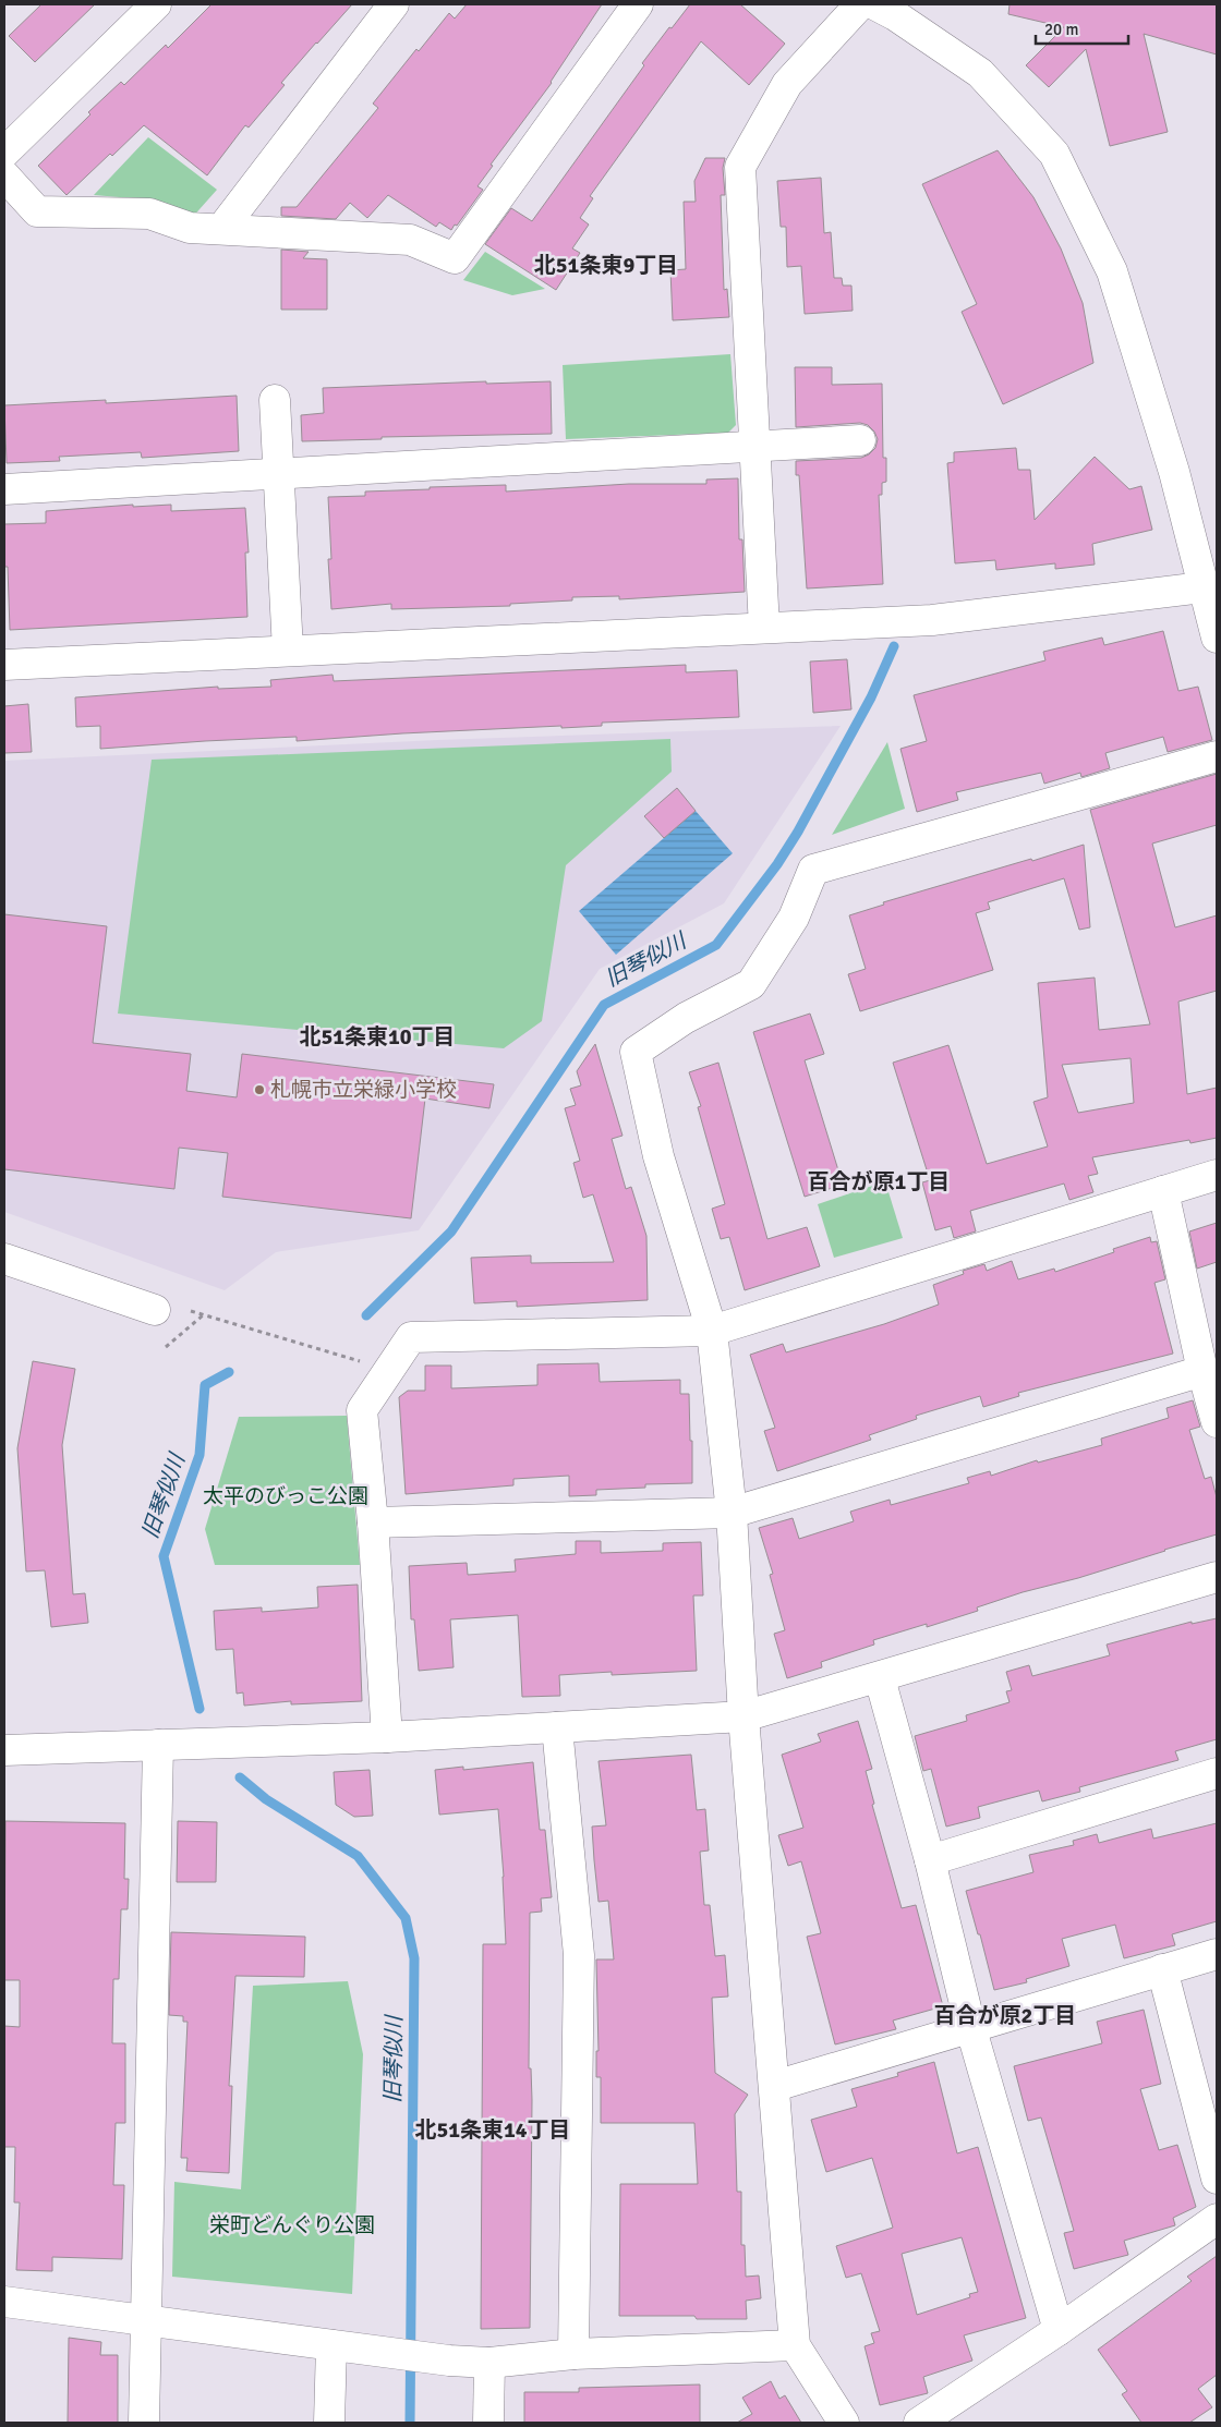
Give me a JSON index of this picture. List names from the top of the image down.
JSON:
{
  "districts": [
    "北51条東9丁目",
    "北51条東10丁目",
    "百合が原1丁目",
    "百合が原2丁目",
    "北51条東14丁目"
  ],
  "water": ["旧琴似川"],
  "parks": ["太平のびっこ公園", "栄町どんぐり公園"],
  "places": ["札幌市立栄緑小学校"],
  "scale_bar": "20 m"
}
